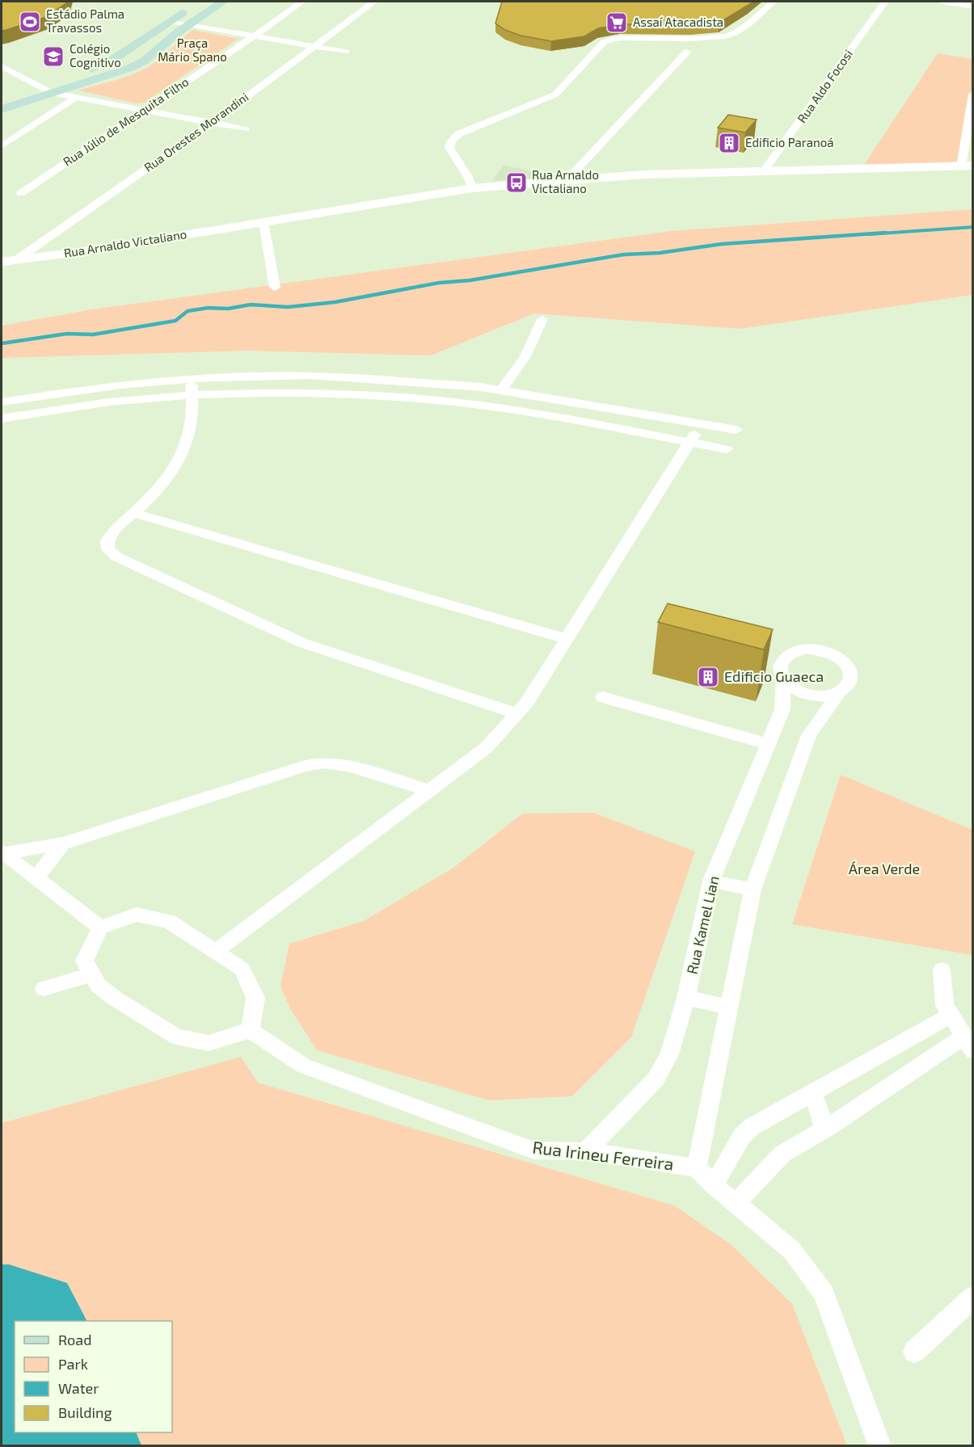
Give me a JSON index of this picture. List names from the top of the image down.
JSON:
{
  "streets": {
    "street": [
      "Rua Aldo Focosi",
      "Rua Júlio de Mesquita Filho",
      "Rua Orestes Morandini",
      "Rua Arnaldo Victaliano",
      "Rua Kamel Lian",
      "Rua Irineu Ferreira"
    ]
  },
  "crossings": [
    ["Rua Aldo Focosi", "Rua Arnaldo Victaliano"],
    ["Rua Orestes Morandini", "Rua Arnaldo Victaliano"],
    ["Rua Kamel Lian", "Rua Irineu Ferreira"]
  ],
  "parks": ["Praça Mário Spano", "Área Verde"],
  "places": {
    "sports": ["Estádio Palma Travassos"],
    "supermarket": ["Assaí Atacadista"],
    "school or university": ["Colégio Cognitivo"],
    "building": ["Edificio Paranoá", "Edificio Guaeca"],
    "bus stop": ["Rua Arnaldo Victaliano"]
  },
  "legend": [
    "Road",
    "Park",
    "Water",
    "Building"
  ]
}
